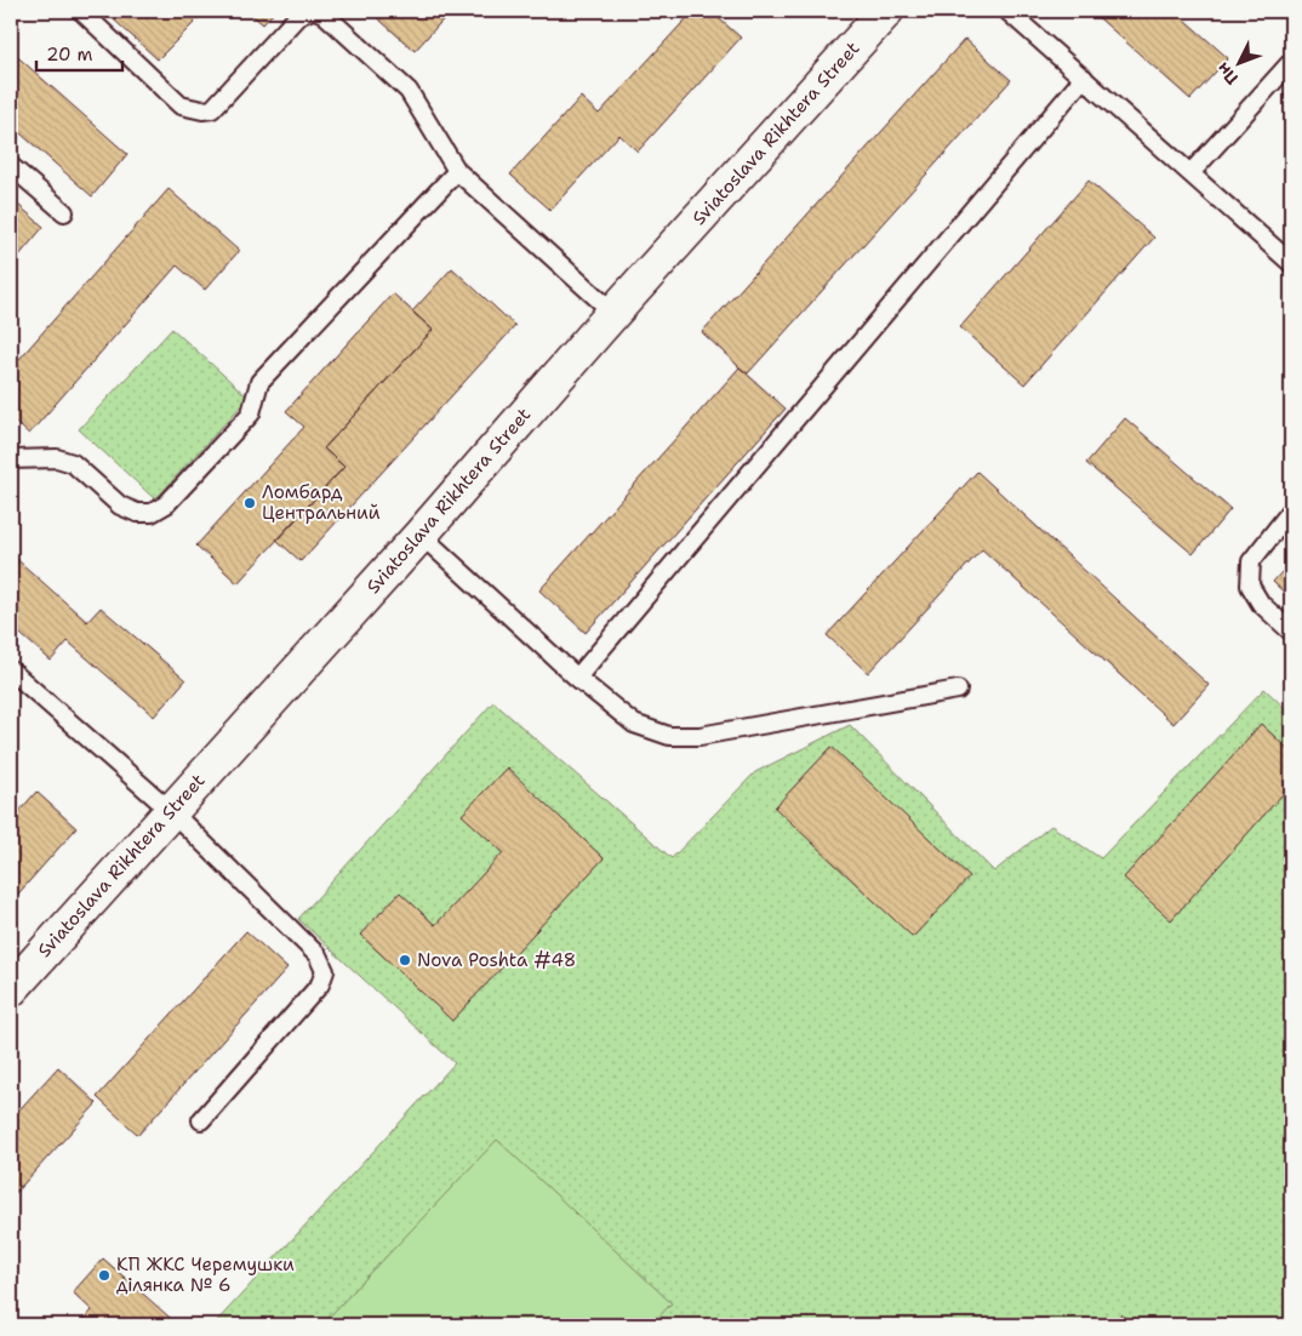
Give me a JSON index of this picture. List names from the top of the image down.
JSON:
{
  "streets": {
    "main road": ["Sviatoslava Rikhtera Street"]
  },
  "places": ["Ломбард Центральний", "Nova Poshta #48", "КП ЖКС Черемушки ділянка № 6"],
  "scale_bar": "20 m",
  "north": "bottom left"
}
